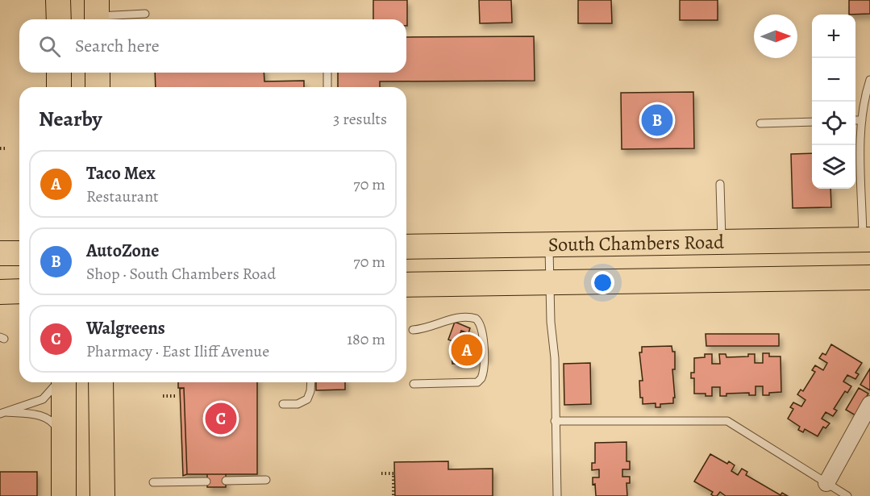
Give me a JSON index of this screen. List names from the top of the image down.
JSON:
{
  "streets": {
    "main road": ["South Chambers Road"]
  },
  "north": "right",
  "page": {
    "map_buttons": ["+", "−"],
    "search": "Search here",
    "heading": ["Nearby", "3 results"],
    "pins": ["B", "A", "C"],
    "list": [
      {
        "mark": "A",
        "name": "Taco Mex",
        "note": "Restaurant",
        "value": "70 m"
      },
      {
        "mark": "B",
        "name": "AutoZone",
        "note": "Shop · South Chambers Road",
        "value": "70 m"
      },
      {
        "mark": "C",
        "name": "Walgreens",
        "note": "Pharmacy · East Iliff Avenue",
        "value": "180 m"
      }
    ]
  }
}
